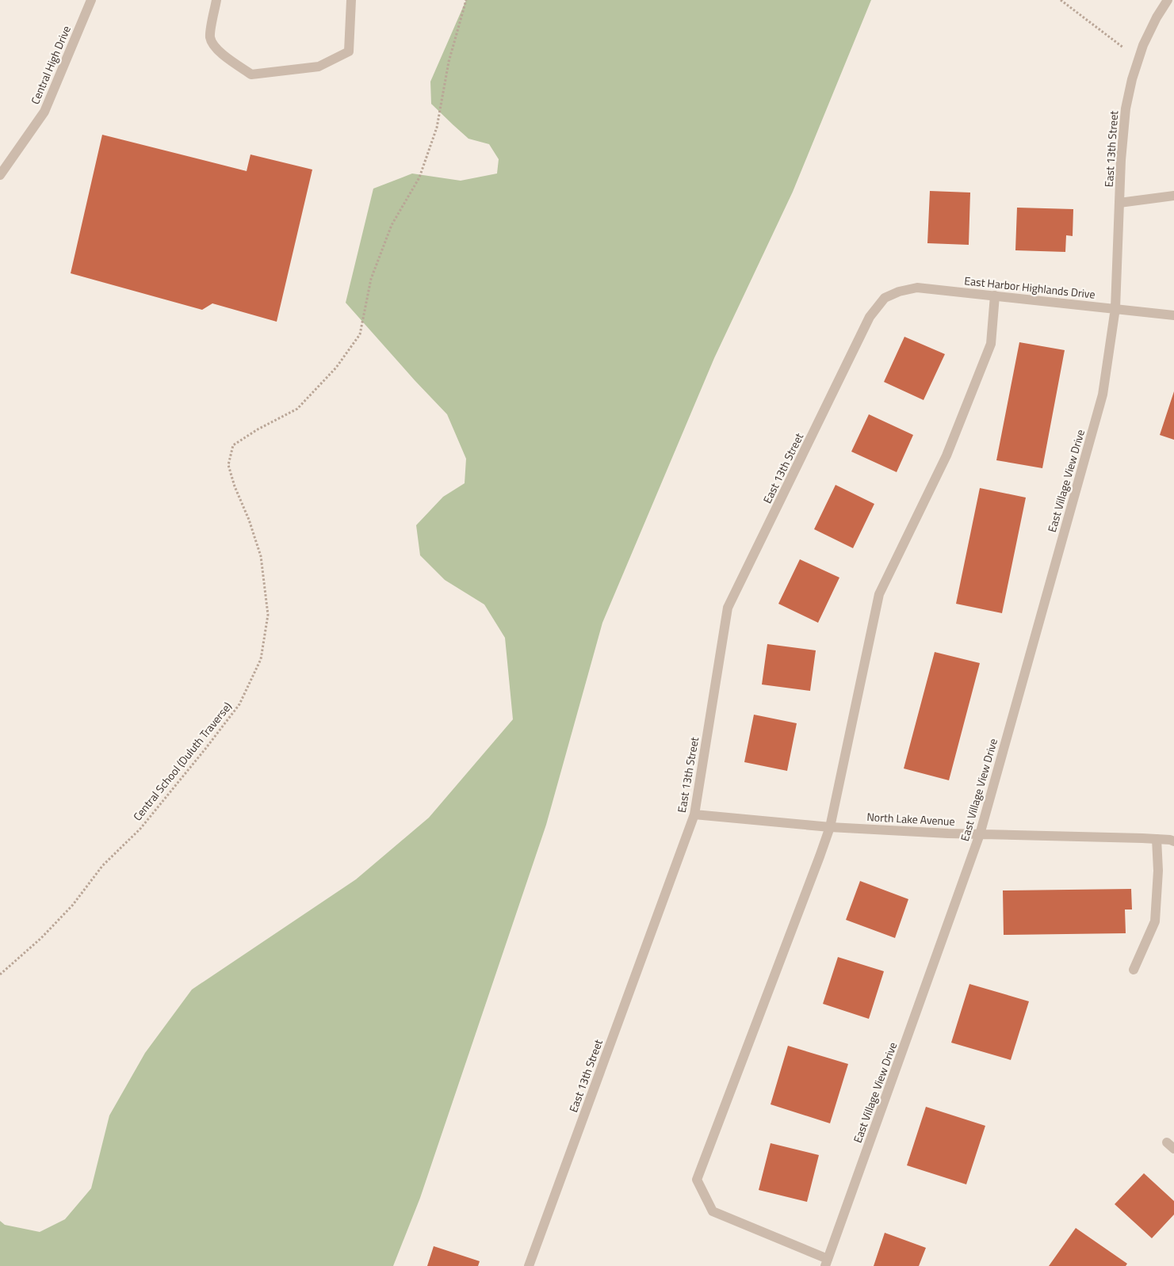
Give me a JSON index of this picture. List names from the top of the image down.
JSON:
{
  "streets": {
    "street": [
      "Central High Drive",
      "East 13th Street",
      "East Harbor Highlands Drive",
      "East Village View Drive",
      "North Lake Avenue"
    ],
    "path": ["Central School (Duluth Traverse)"]
  },
  "crossings": [
    ["East 13th Street", "East Harbor Highlands Drive"],
    ["East 13th Street", "East Village View Drive"],
    ["East 13th Street", "North Lake Avenue"],
    ["East Harbor Highlands Drive", "East Village View Drive"],
    ["East Village View Drive", "North Lake Avenue"]
  ]
}
